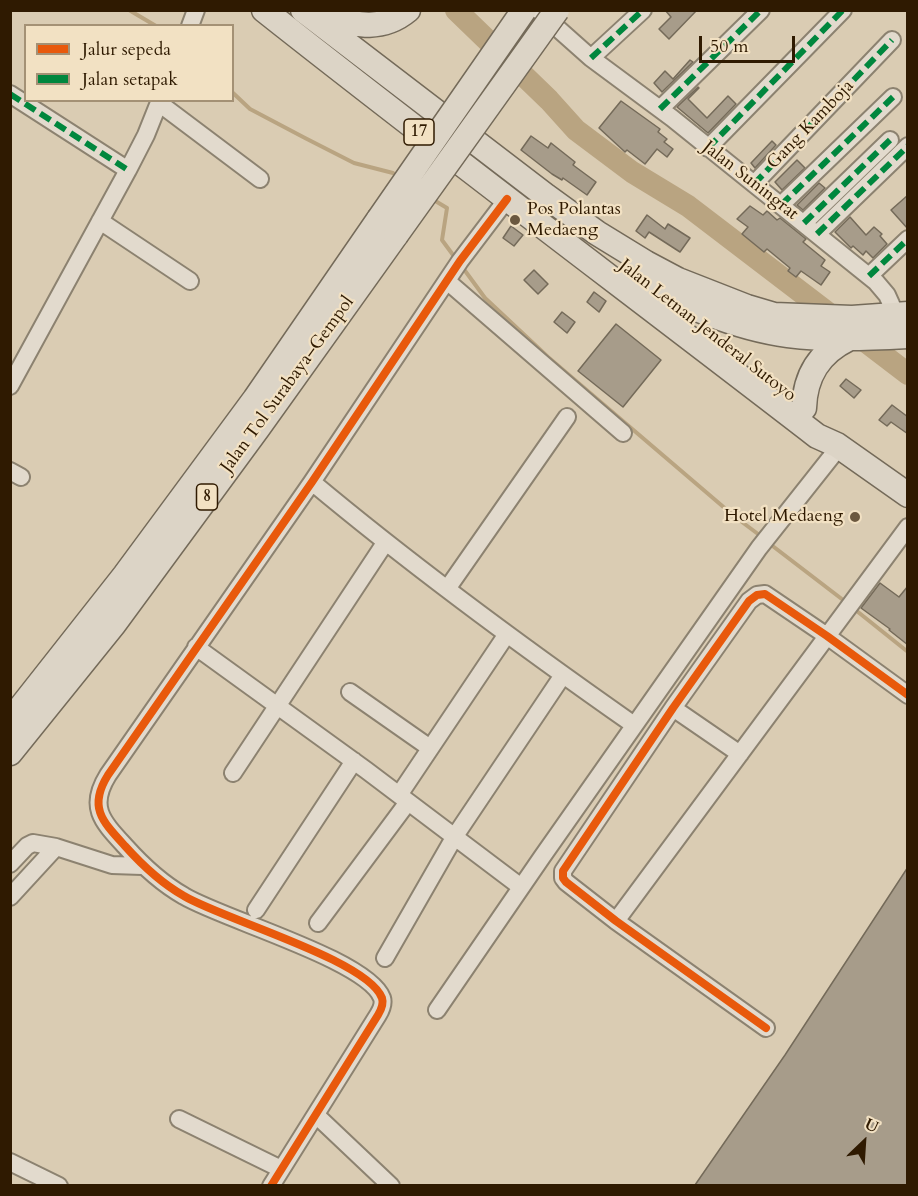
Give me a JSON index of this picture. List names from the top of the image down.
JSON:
{
  "streets": {
    "highway": [
      "17",
      "Jalan Letnan Jenderal Sutoyo",
      "Jalan Tol Surabaya–Gempol",
      "8"
    ],
    "street": ["Gang Kamboja", "Jalan Suningrat"]
  },
  "crossings": [
    ["Gang Kamboja", "Jalan Suningrat"],
    ["17", "Jalan Suningrat"],
    ["17", "Jalan Letnan Jenderal Sutoyo"]
  ],
  "places": ["Pos Polantas Medaeng", "Hotel Medaeng"],
  "legend": ["Jalur sepeda", "Jalan setapak"],
  "scale_bar": "50 m",
  "north": "top right"
}
